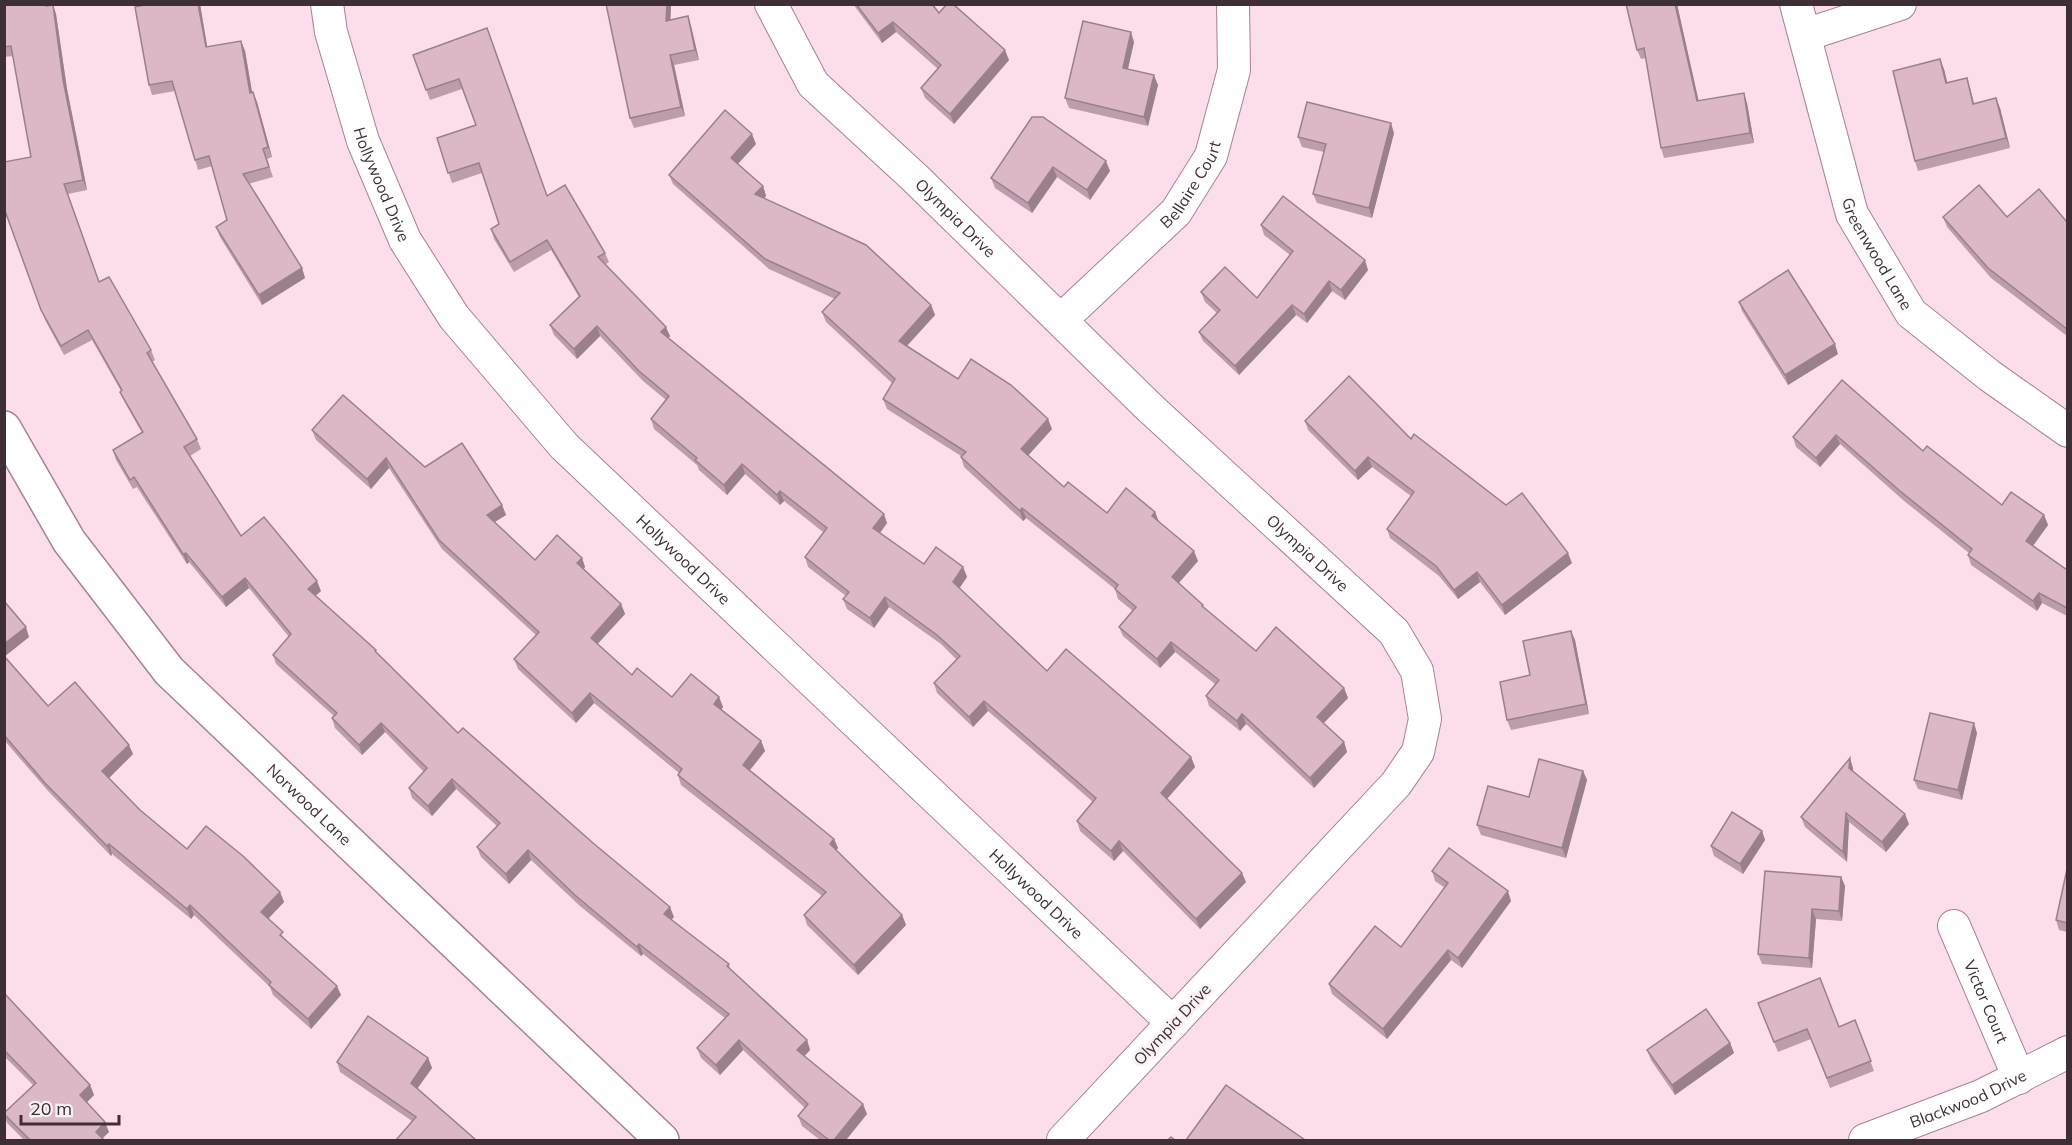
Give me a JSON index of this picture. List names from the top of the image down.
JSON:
{
  "streets": {
    "street": [
      "Bellaire Court",
      "Hollywood Drive",
      "Olympia Drive",
      "Greenwood Lane",
      "Norwood Lane",
      "Victor Court",
      "Blackwood Drive"
    ]
  },
  "crossings": [
    ["Bellaire Court", "Olympia Drive"],
    ["Hollywood Drive", "Olympia Drive"],
    ["Victor Court", "Blackwood Drive"]
  ],
  "scale_bar": "20 m"
}
